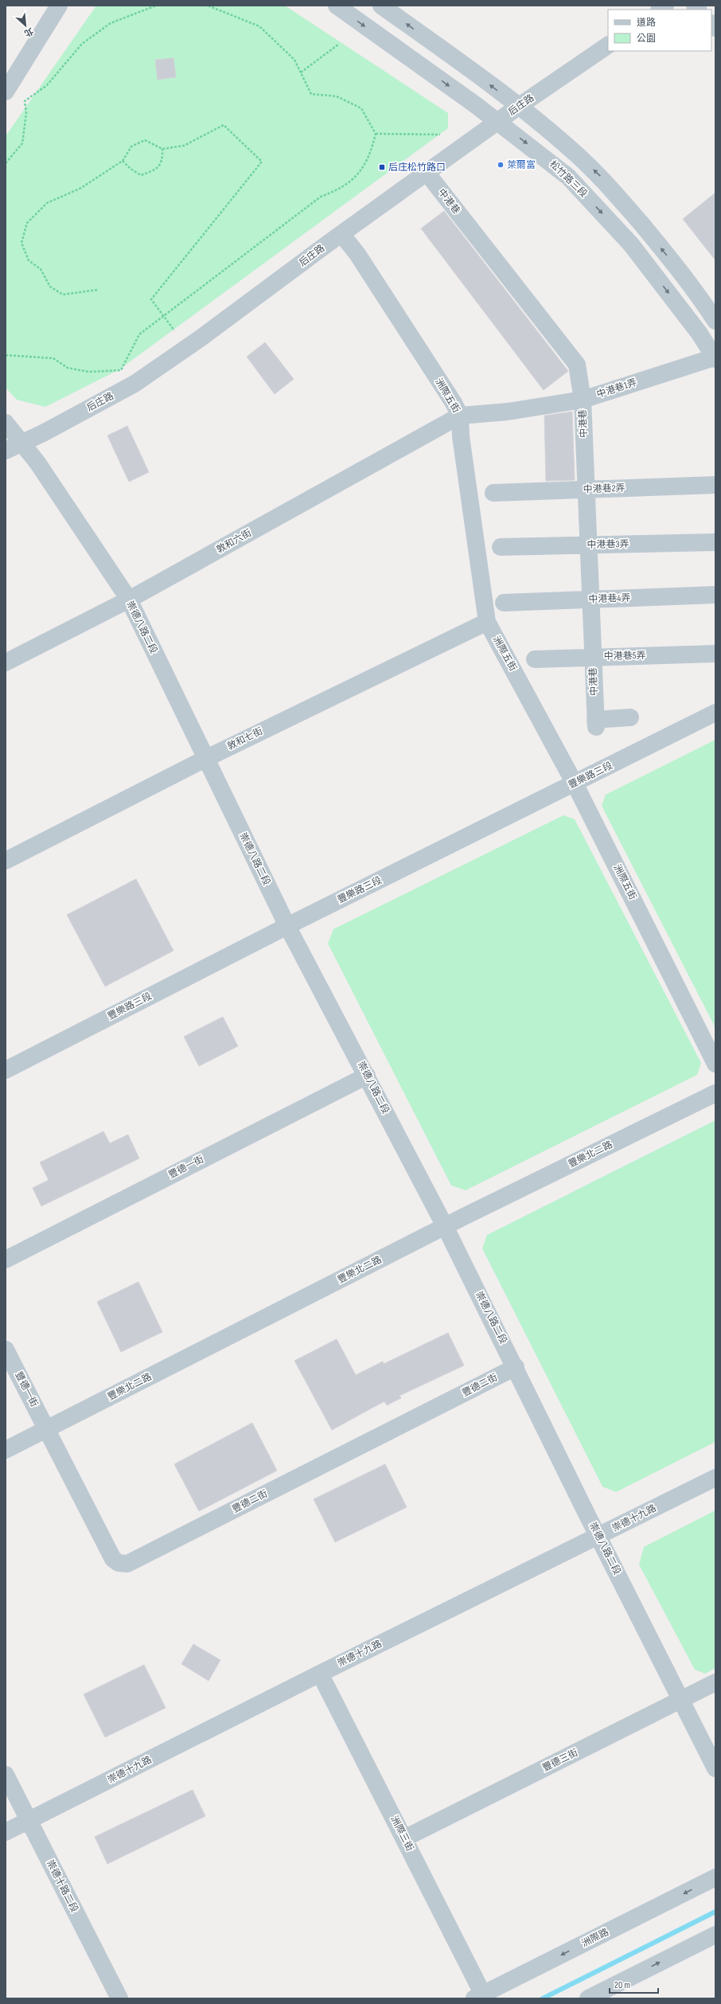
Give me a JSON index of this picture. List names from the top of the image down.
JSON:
{
  "streets": {
    "street": [
      "后庄路",
      "松竹路三段",
      "中港巷",
      "中港巷1弄",
      "洲際五街",
      "中港巷2弄",
      "敦和六街",
      "中港巷3弄",
      "中港巷4弄",
      "崇德八路二段",
      "中港巷5弄",
      "敦和七街",
      "豐樂路三段",
      "豐樂北二路",
      "豐德一街",
      "豐德二街",
      "崇德十九路",
      "豐德三街",
      "洲際三街",
      "崇德十路二段",
      "洲際路"
    ]
  },
  "crossings": [
    ["后庄路", "松竹路三段"],
    ["后庄路", "中港巷"],
    ["后庄路", "洲際五街"],
    ["后庄路", "崇德八路二段"],
    ["松竹路三段", "中港巷1弄"],
    ["中港巷", "中港巷1弄"],
    ["中港巷", "中港巷2弄"],
    ["中港巷", "中港巷3弄"],
    ["中港巷", "中港巷4弄"],
    ["中港巷", "中港巷5弄"],
    ["中港巷1弄", "洲際五街"],
    ["中港巷1弄", "敦和六街"],
    ["洲際五街", "敦和六街"],
    ["洲際五街", "敦和七街"],
    ["洲際五街", "豐樂路三段"],
    ["敦和六街", "崇德八路二段"],
    ["崇德八路二段", "敦和七街"],
    ["崇德八路二段", "豐樂路三段"],
    ["崇德八路二段", "豐樂北二路"],
    ["崇德八路二段", "豐德一街"],
    ["崇德八路二段", "豐德二街"],
    ["崇德八路二段", "崇德十九路"],
    ["崇德八路二段", "豐德三街"],
    ["豐樂北二路", "豐德一街"],
    ["豐樂北二路", "豐德二街"],
    ["豐德一街", "豐德二街"],
    ["崇德十九路", "洲際三街"],
    ["崇德十九路", "崇德十路二段"],
    ["豐德三街", "洲際三街"],
    ["洲際三街", "洲際路"]
  ],
  "places": {
    "other": ["萊爾富"],
    "transit": ["后庄松竹路口"]
  },
  "legend": ["道路", "公園"],
  "scale_bar": "20 m",
  "north": "bottom right"
}
